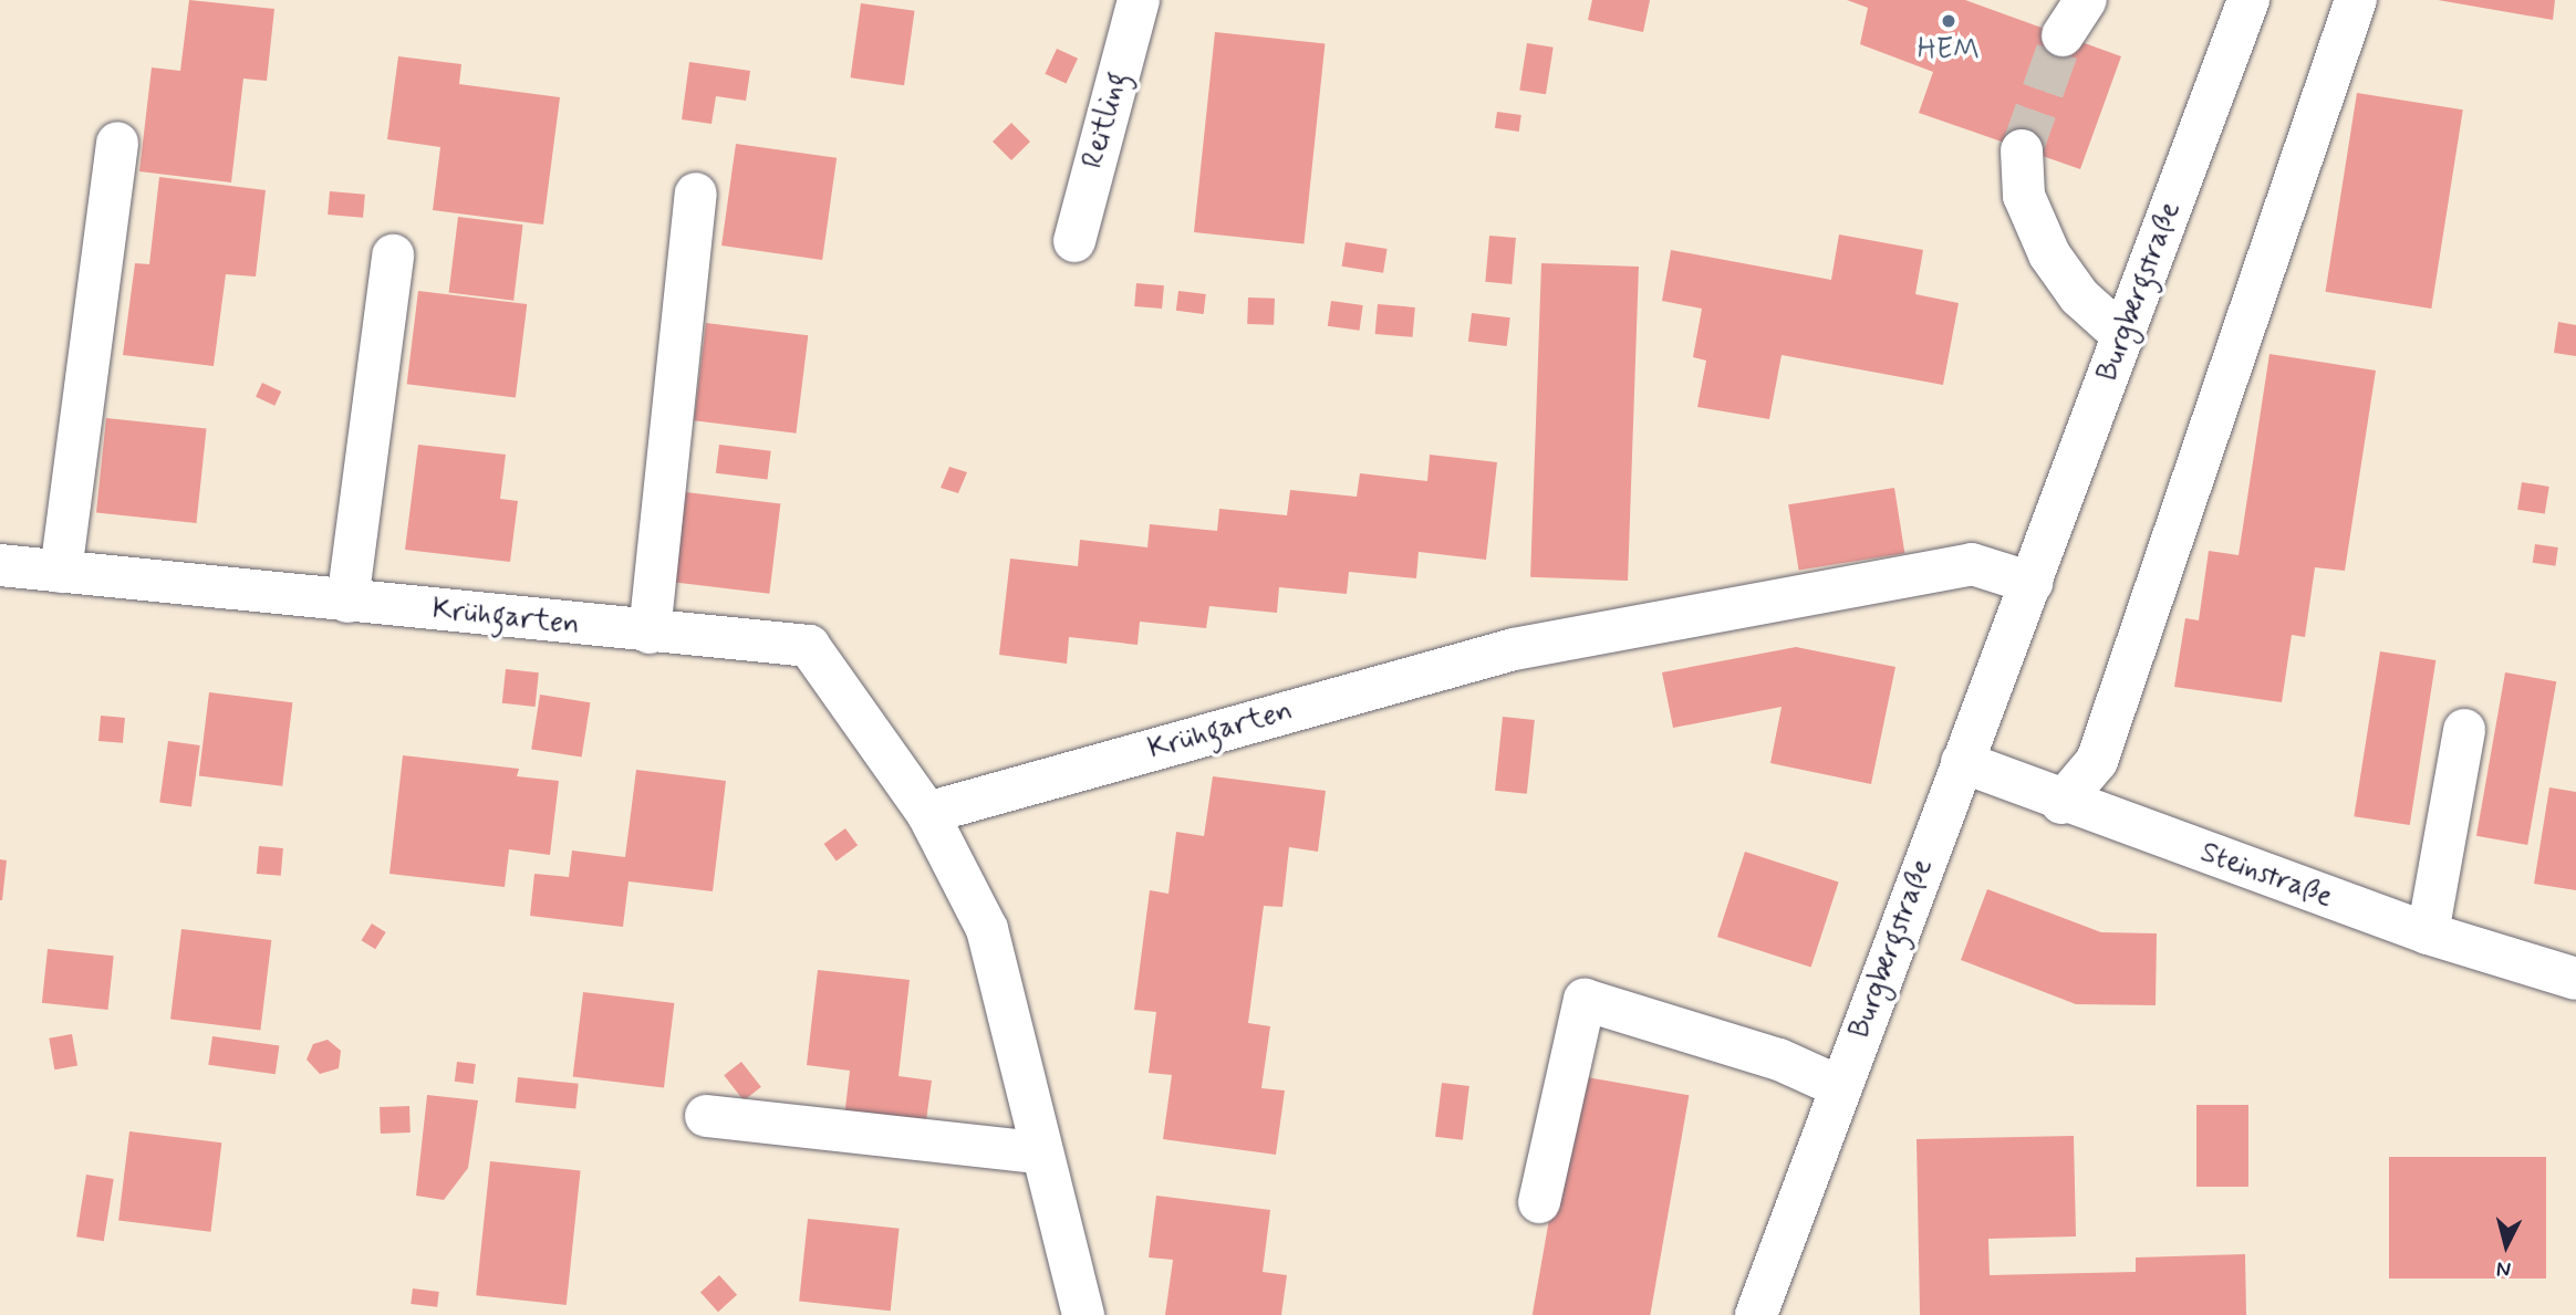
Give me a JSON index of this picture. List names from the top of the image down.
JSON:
{
  "streets": {
    "street": [
      "Reitling",
      "Burgbergstraße",
      "Krühgarten",
      "Steinstraße"
    ]
  },
  "crossings": [
    ["Burgbergstraße", "Krühgarten"],
    ["Burgbergstraße", "Steinstraße"]
  ],
  "places": ["HEM"],
  "north": "bottom"
}
